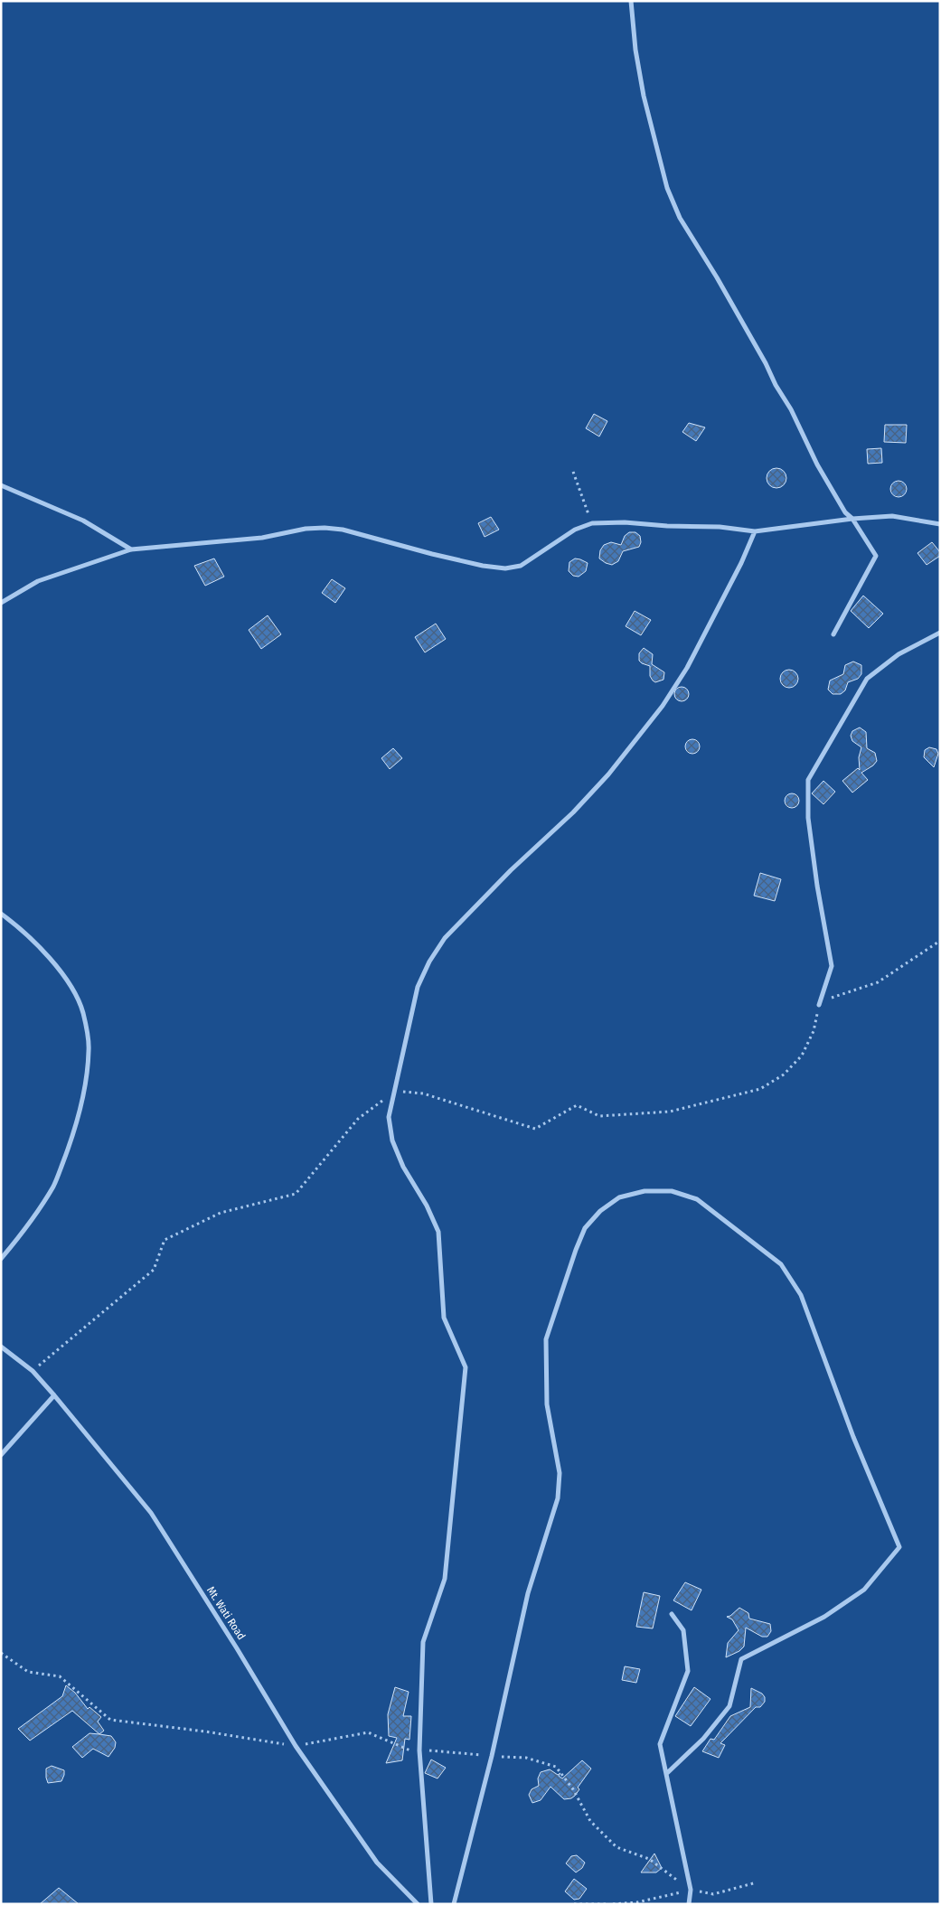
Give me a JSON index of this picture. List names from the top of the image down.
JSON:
{
  "streets": {
    "street": ["Mt. Wati Road"]
  }
}
